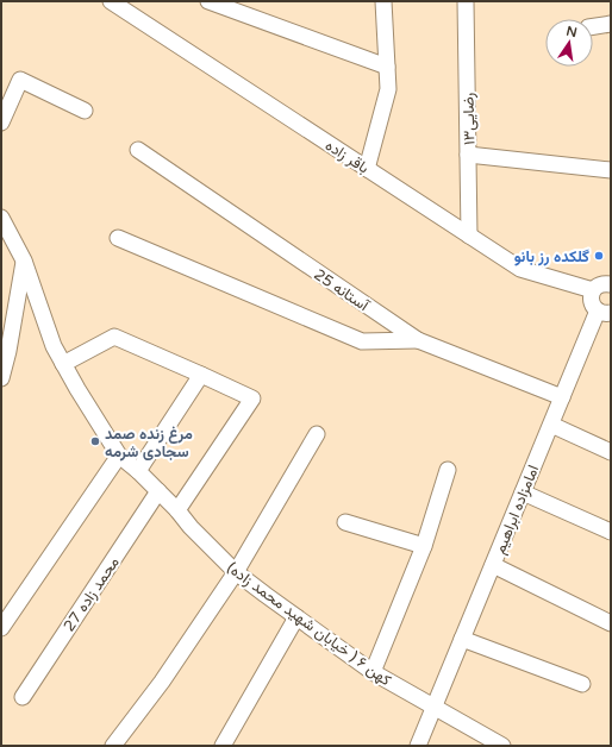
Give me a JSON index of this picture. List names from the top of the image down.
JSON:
{
  "streets": {
    "street": [
      "رضایی۱۳",
      "باقر زاده",
      "آستانه 25",
      "امامزاده ابراهیم",
      "محمد زاده 27",
      "کهن ۶ ( خیابان شهید محمد زاده)"
    ]
  },
  "crossings": [
    ["رضایی۱۳", "باقر زاده"],
    ["آستانه 25", "امامزاده ابراهیم"],
    ["امامزاده ابراهیم", "کهن ۶ ( خیابان شهید محمد زاده)"],
    ["محمد زاده 27", "کهن ۶ ( خیابان شهید محمد زاده)"]
  ],
  "places": ["گلکده رز بانو", "مرغ زنده صمد سجادی شرمه"],
  "north": "top"
}
